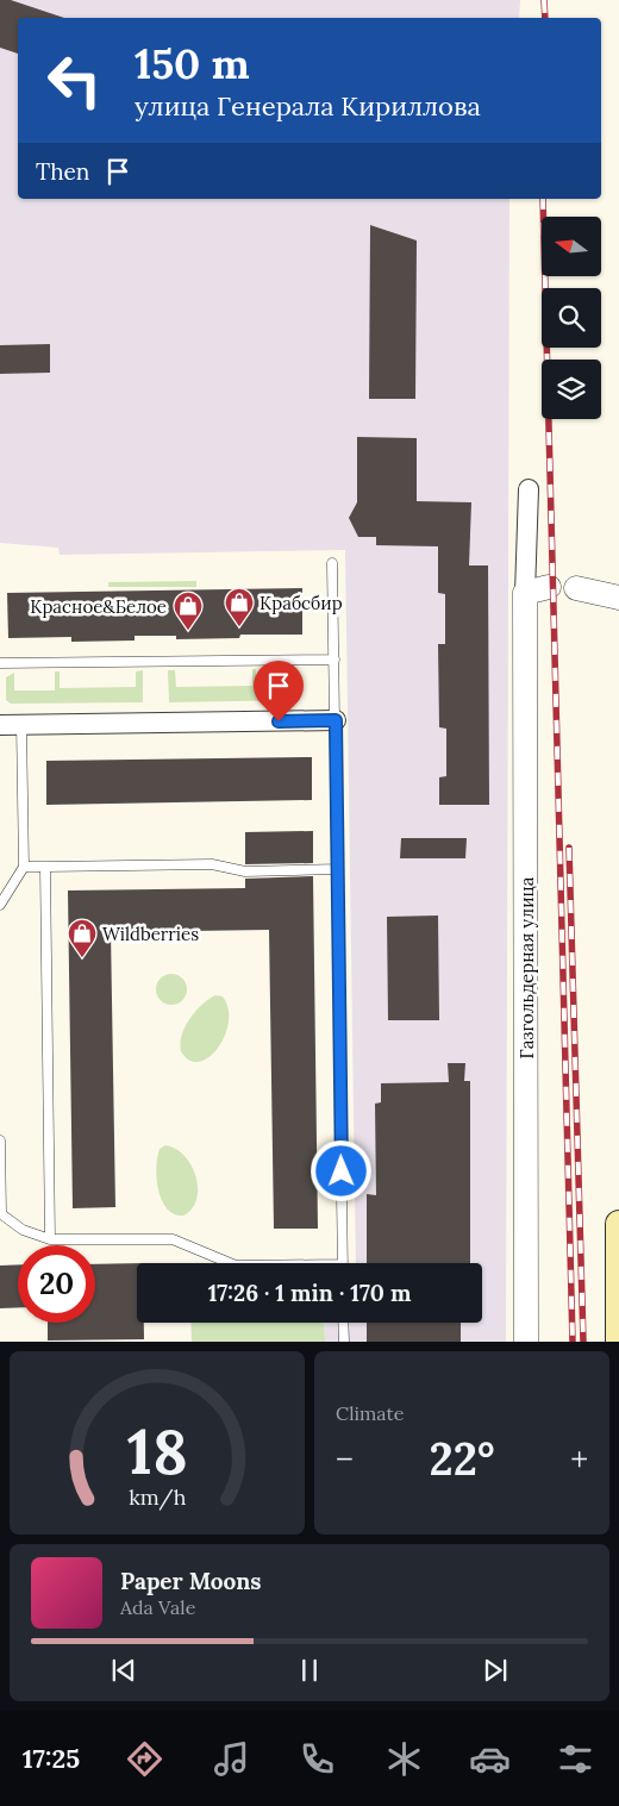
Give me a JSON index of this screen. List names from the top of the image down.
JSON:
{
  "streets": {
    "street": ["Газгольдерная улица"]
  },
  "places": {
    "shop": ["Крабсбир", "Красное&Белое", "Wildberries"]
  },
  "north": "left",
  "page": {
    "turn": ["150 m", "улица Генерала Кириллова"],
    "then": "Then",
    "limit": "20",
    "trip": "17:26 · 1 min · 170 m",
    "tile": "Climate",
    "heat": ["−", "22°", "+"],
    "song": ["Paper Moons", "Ada Vale"],
    "tabs": "17:25",
    "gauge": ["18", "km/h"]
  }
}
